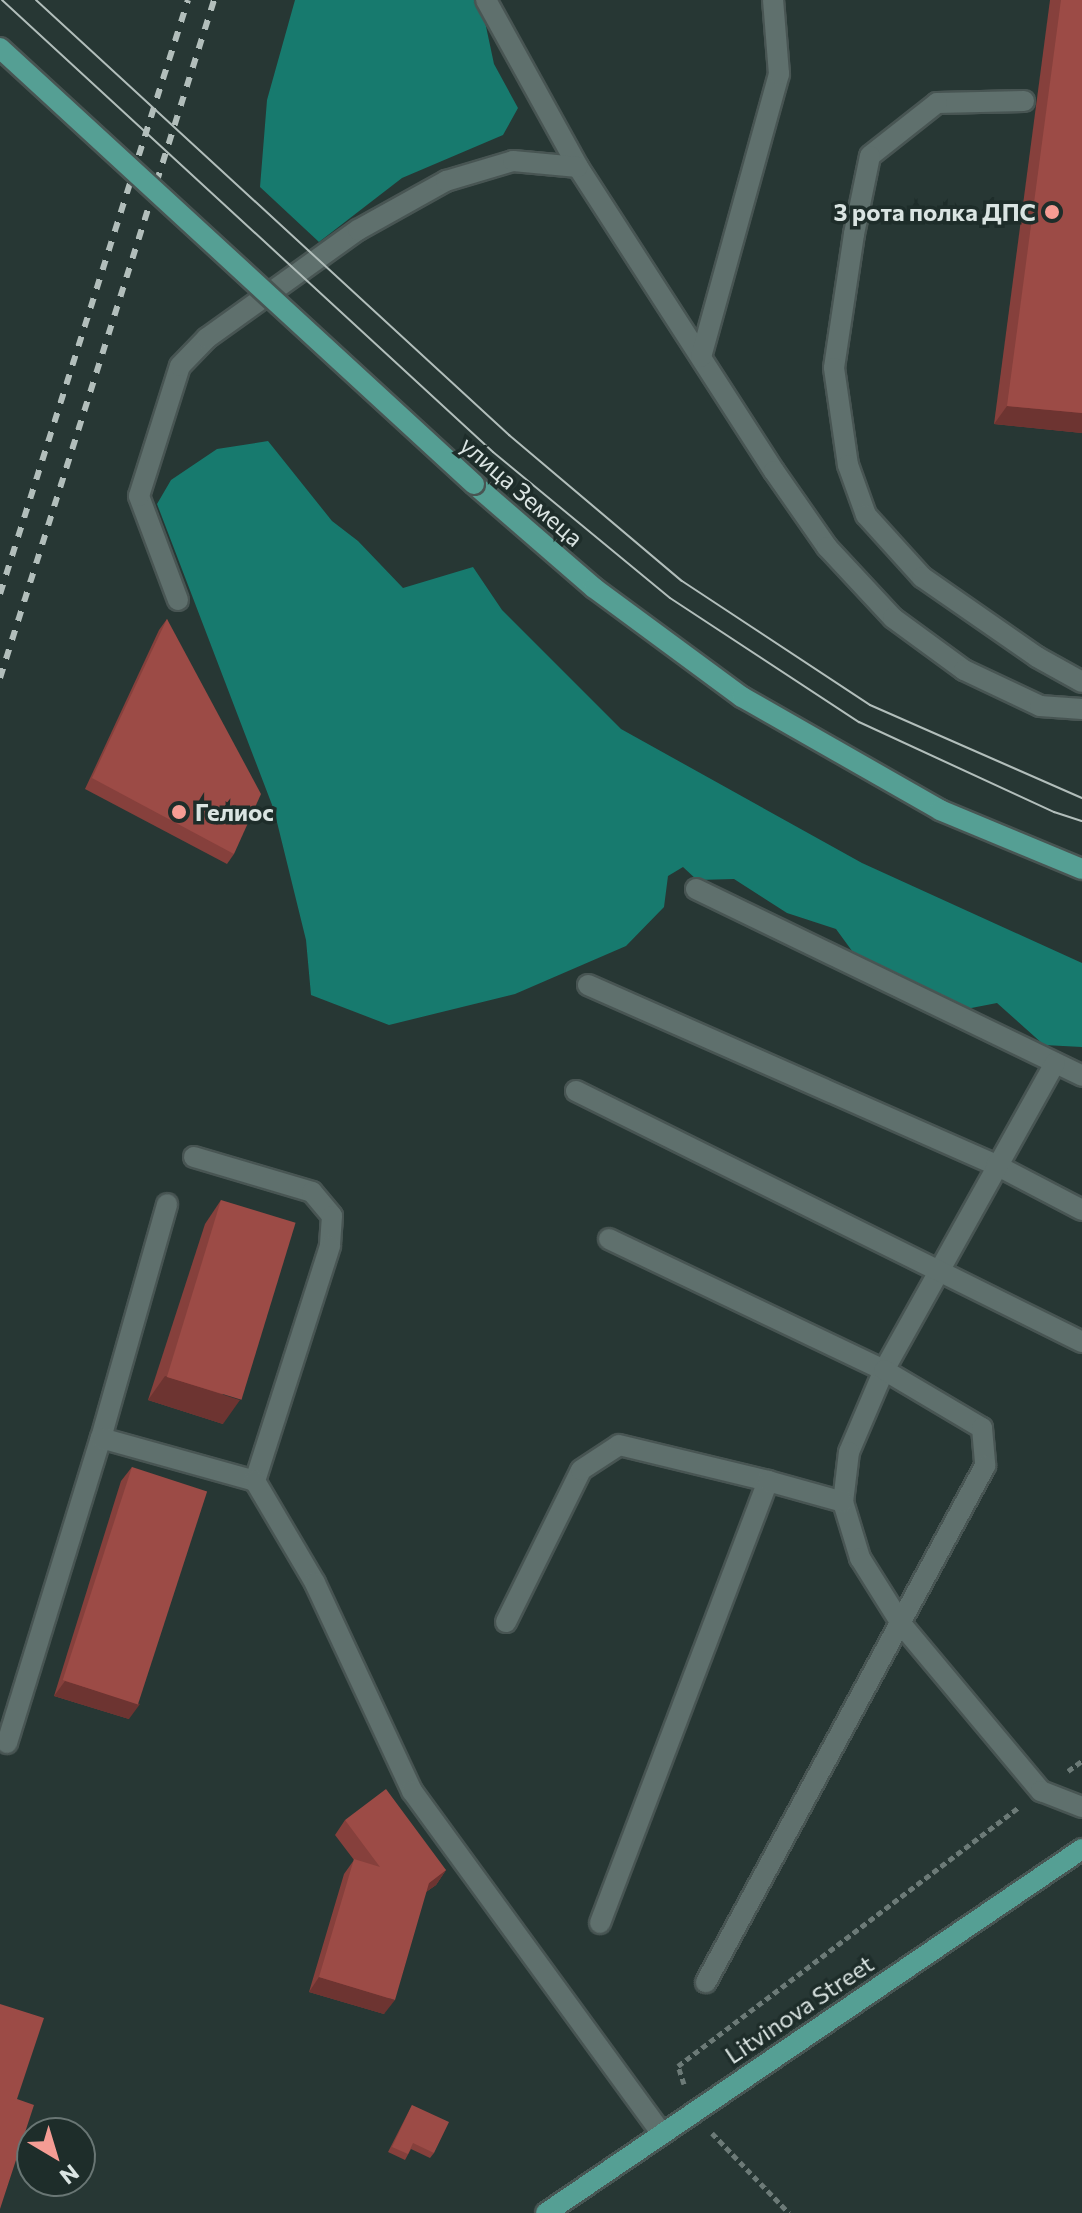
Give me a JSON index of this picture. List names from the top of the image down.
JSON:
{
  "streets": {
    "main road": ["улица Земеца", "Litvinova Street"]
  },
  "places": ["3 рота полка ДПС", "Гелиос"],
  "north": "bottom right"
}
